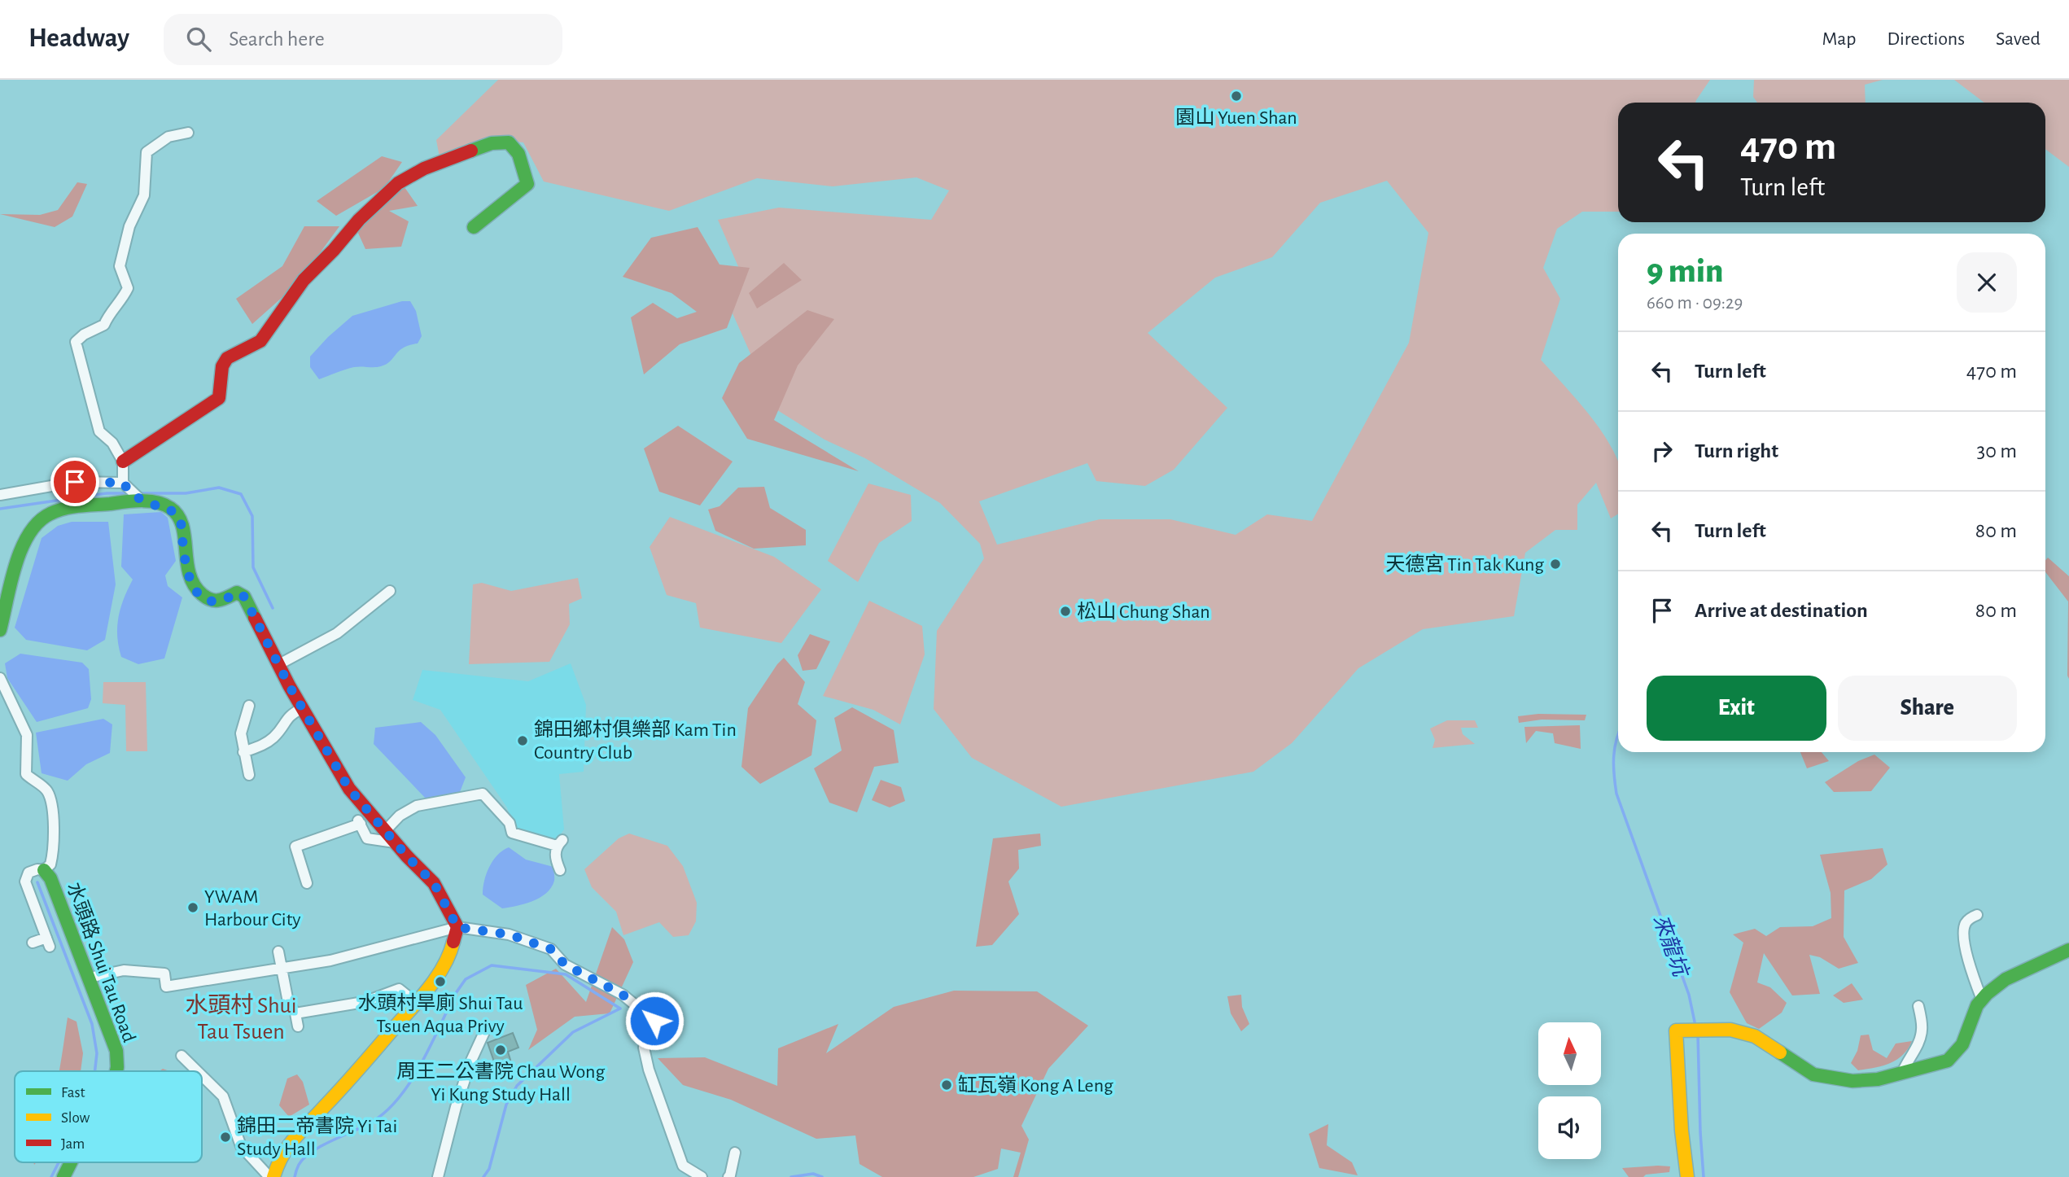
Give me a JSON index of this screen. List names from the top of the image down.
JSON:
{
  "streets": {
    "street": ["水頭路 Shui Tau Road"]
  },
  "districts": ["水頭村 Shui Tau Tsuen"],
  "water": ["來龍坑"],
  "places": [
    "園山 Yuen Shan",
    "天德宮 Tin Tak Kung",
    "松山 Chung Shan",
    "錦田鄉村俱樂部 Kam Tin Country Club",
    "YWAM Harbour City",
    "水頭村旱廁 Shui Tau Tsuen Aqua Privy",
    "周王二公書院 Chau Wong Yi Kung Study Hall",
    "缸瓦嶺 Kong A Leng",
    "錦田二帝書院 Yi Tai Study Hall"
  ],
  "legend": ["Fast", "Slow", "Jam"],
  "north": "top",
  "page": {
    "header": "Headway",
    "search": "Search here",
    "nav": ["Map", "Directions", "Saved"],
    "turn": ["470 m", "Turn left"],
    "heading": ["9 min", "660 m · 09:29"],
    "list": [
      {
        "name": "Turn left",
        "value": "470 m"
      },
      {
        "name": "Turn right",
        "value": "30 m"
      },
      {
        "name": "Turn left",
        "value": "80 m"
      },
      {
        "name": "Arrive at destination",
        "value": "80 m"
      }
    ],
    "buttons": ["Exit", "Share"]
  }
}
